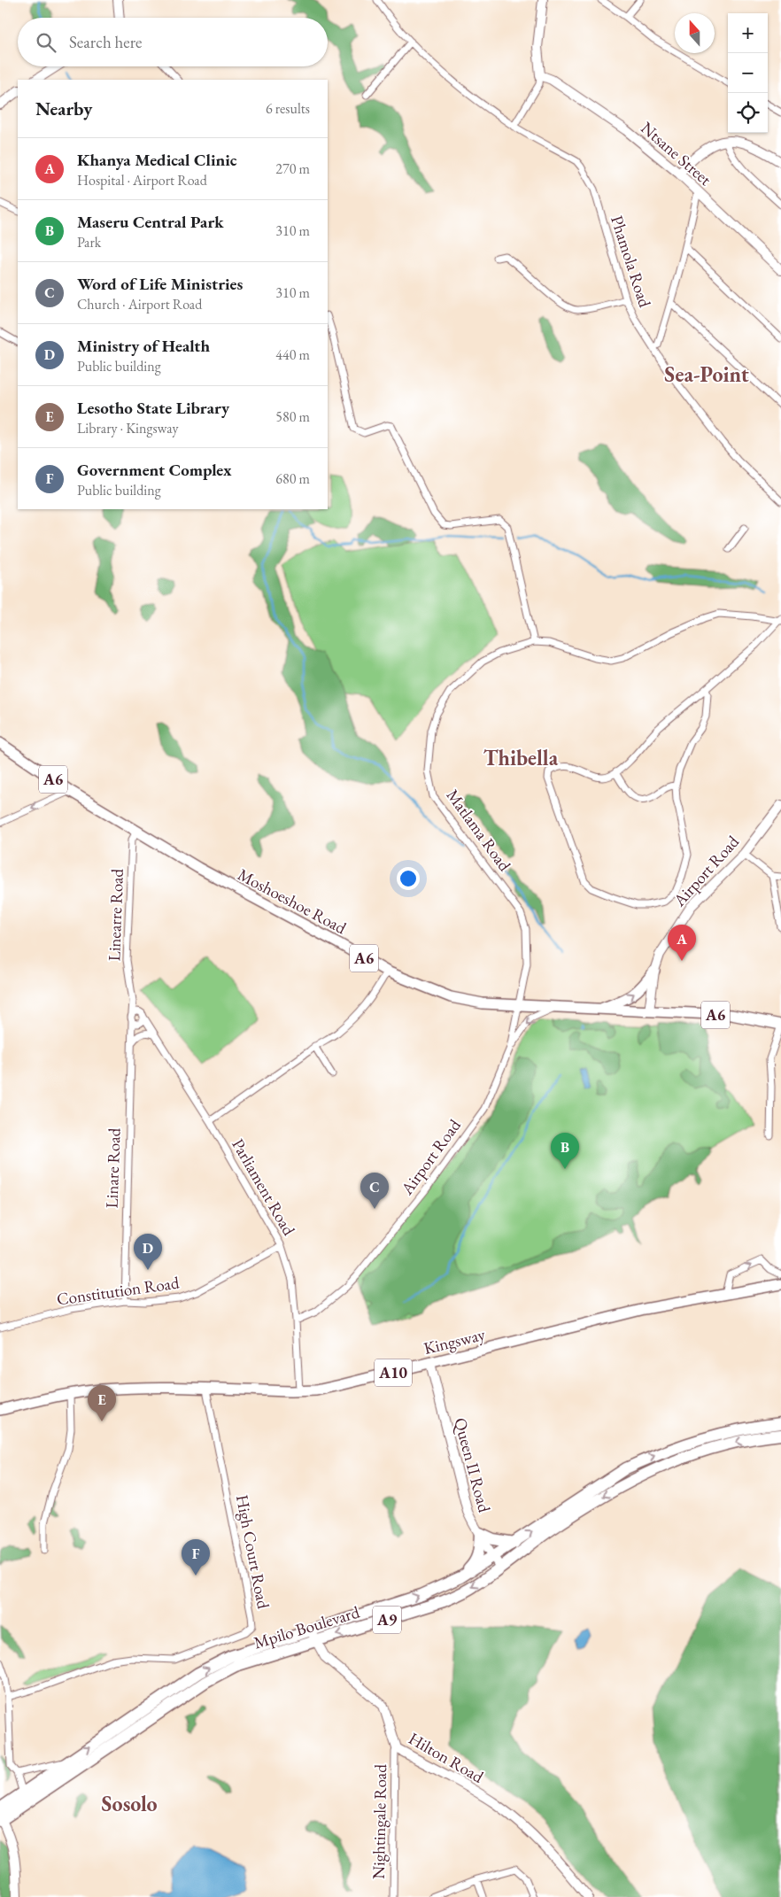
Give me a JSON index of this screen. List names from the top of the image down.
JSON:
{
  "streets": {
    "highway": ["A9", "Mpilo Boulevard"],
    "main road": [
      "A6",
      "Moshoeshoe Road",
      "Kingsway",
      "A10"
    ],
    "street": [
      "Ntsane Street",
      "Phamola Road",
      "Matlama Road",
      "Airport Road",
      "Linearre Road",
      "Linare Road",
      "Parliament Road",
      "Constitution Road",
      "Queen II Road",
      "High Court Road",
      "Hilton Road",
      "Nightingale Road"
    ]
  },
  "crossings": [
    ["Matlama Road", "Airport Road"],
    ["Matlama Road", "Moshoeshoe Road"],
    ["Airport Road", "Moshoeshoe Road"],
    ["Airport Road", "Parliament Road"],
    ["Moshoeshoe Road", "Linearre Road"],
    ["Linearre Road", "Linare Road"],
    ["Linearre Road", "Parliament Road"],
    ["Linare Road", "Parliament Road"],
    ["Linare Road", "Constitution Road"],
    ["Parliament Road", "Constitution Road"],
    ["Parliament Road", "Kingsway"],
    ["Kingsway", "Queen II Road"],
    ["Kingsway", "High Court Road"],
    ["Queen II Road", "Mpilo Boulevard"],
    ["Mpilo Boulevard", "Hilton Road"],
    ["Hilton Road", "Nightingale Road"]
  ],
  "districts": ["Sea-Point", "Thibella", "Sosolo"],
  "north": "top",
  "page": {
    "map_buttons": ["+", "−"],
    "search": "Search here",
    "heading": ["Nearby", "6 results"],
    "list": [
      {
        "mark": "A",
        "name": "Khanya Medical Clinic",
        "note": "Hospital · Airport Road",
        "value": "270 m"
      },
      {
        "mark": "B",
        "name": "Maseru Central Park",
        "note": "Park",
        "value": "310 m"
      },
      {
        "mark": "C",
        "name": "Word of Life Ministries",
        "note": "Church · Airport Road",
        "value": "310 m"
      },
      {
        "mark": "D",
        "name": "Ministry of Health",
        "note": "Public building",
        "value": "440 m"
      },
      {
        "mark": "E",
        "name": "Lesotho State Library",
        "note": "Library · Kingsway",
        "value": "580 m"
      },
      {
        "mark": "F",
        "name": "Government Complex",
        "note": "Public building",
        "value": "680 m"
      }
    ],
    "pins": [
      "A",
      "B",
      "C",
      "D",
      "E",
      "F"
    ]
  }
}
